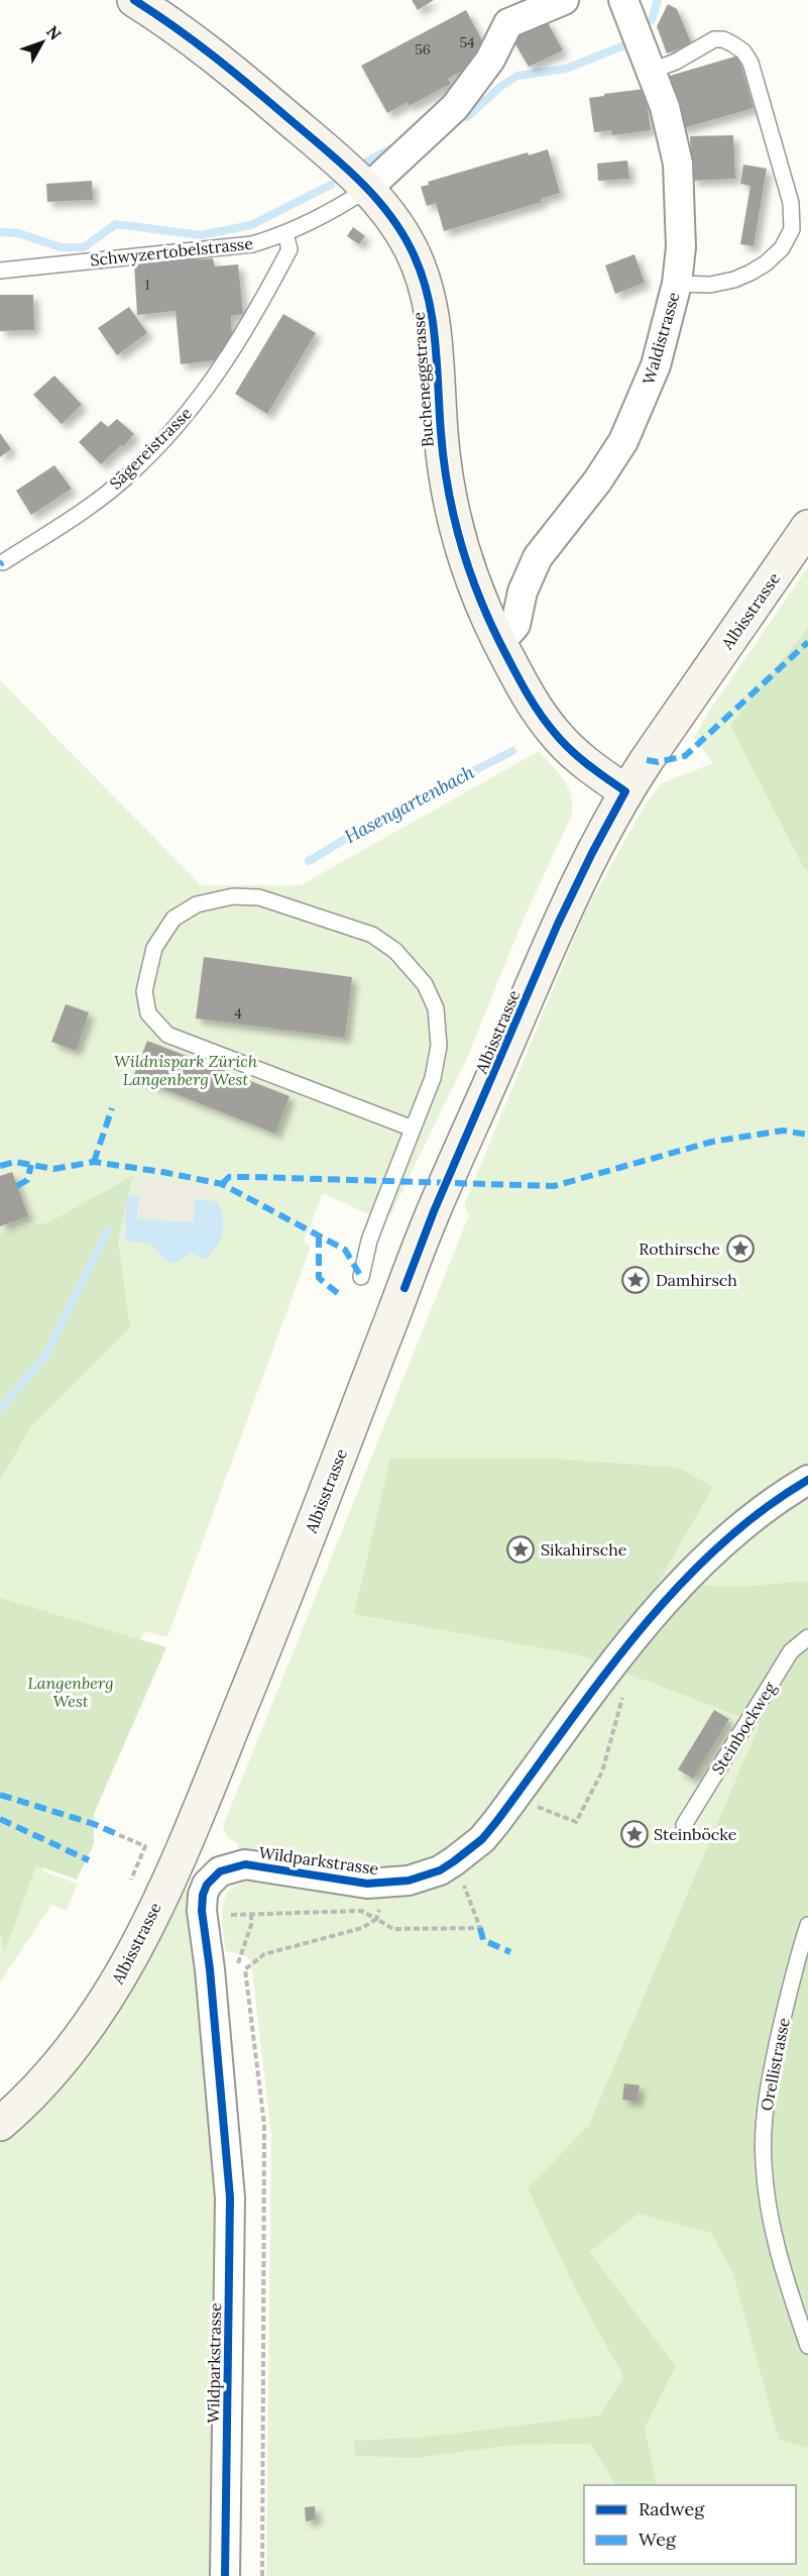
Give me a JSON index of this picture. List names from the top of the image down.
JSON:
{
  "streets": {
    "main road": ["Bucheneggstrasse", "Albisstrasse"],
    "street": ["Waldistrasse", "Wildparkstrasse"],
    "lane": [
      "Schwyzertobelstrasse",
      "Sägereistrasse",
      "Steinbockweg",
      "Orellistrasse"
    ]
  },
  "crossings": [
    ["Schwyzertobelstrasse", "Bucheneggstrasse"],
    ["Schwyzertobelstrasse", "Sägereistrasse"],
    ["Waldistrasse", "Bucheneggstrasse"],
    ["Bucheneggstrasse", "Albisstrasse"]
  ],
  "water": ["Hasengartenbach"],
  "parks": ["Wildnispark Zürich Langenberg West", "Langenberg West"],
  "places": {
    "place": [
      "Rothirsche",
      "Damhirsch",
      "Sikahirsche",
      "Steinböcke"
    ]
  },
  "house_numbers": [
    "54",
    "56",
    "1",
    "4"
  ],
  "legend": ["Radweg", "Weg"],
  "north": "top right"
}
